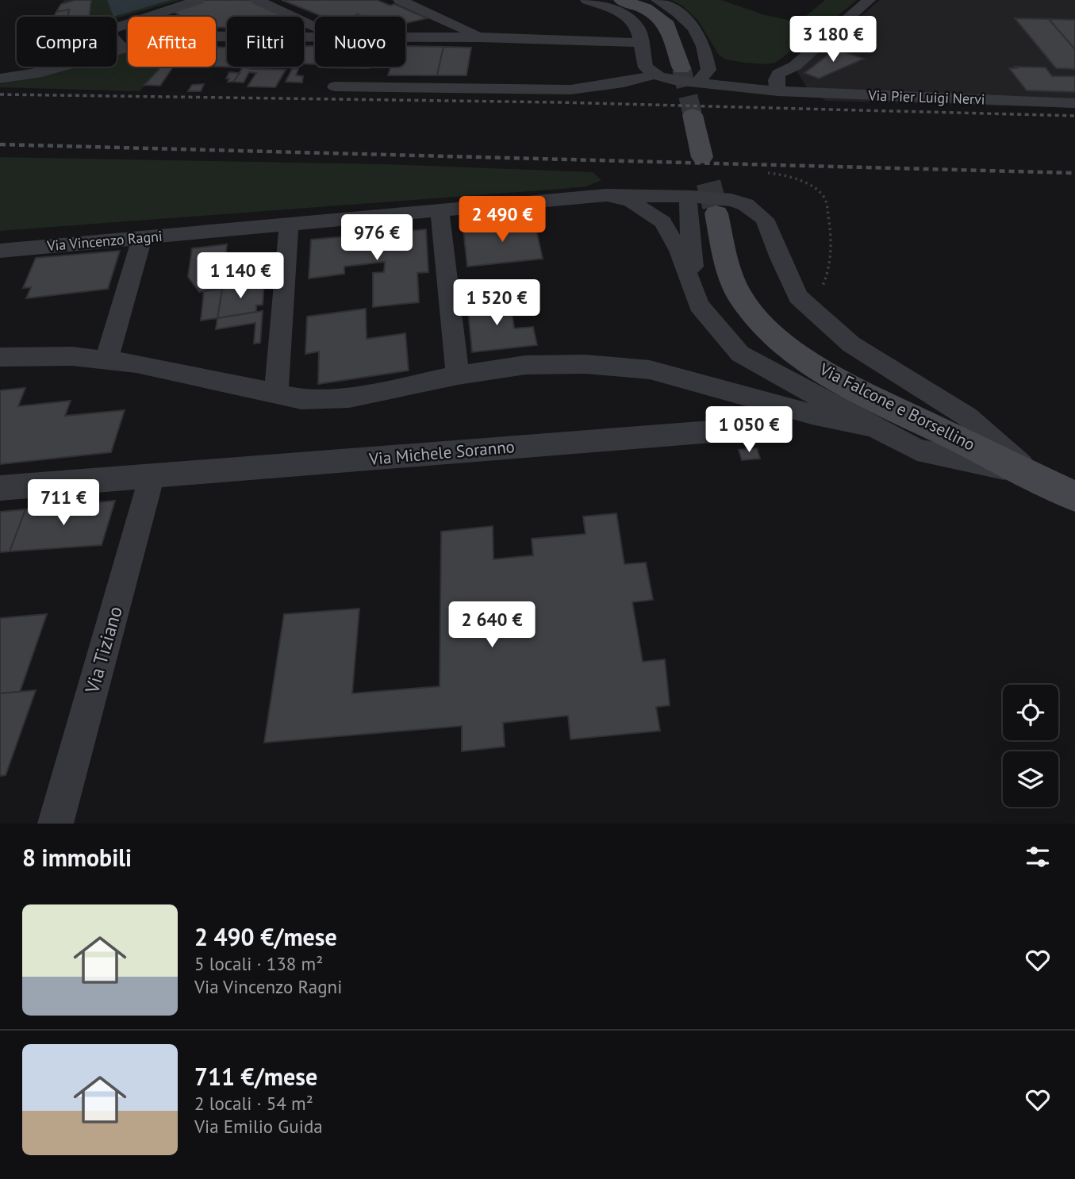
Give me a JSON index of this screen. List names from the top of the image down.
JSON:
{
  "streets": {
    "main road": ["Via Falcone e Borsellino"],
    "street": [
      "Via Pier Luigi Nervi",
      "Via Vincenzo Ragni",
      "Via Michele Soranno",
      "Via Tiziano"
    ]
  },
  "crossings": [
    ["Via Michele Soranno", "Via Tiziano"]
  ],
  "page": {
    "price": [
      "3 180 €",
      "2 490 €",
      "976 €",
      "1 140 €",
      "1 520 €",
      "1 050 €",
      "711 €",
      "2 640 €"
    ],
    "chip": [
      "Compra",
      "Affitta",
      "Filtri",
      "Nuovo"
    ],
    "heading": "8 immobili",
    "list": [
      {
        "name": "2 490 €/mese",
        "note": "5 locali · 138 m² · Via Vincenzo Ragni"
      },
      {
        "name": "711 €/mese",
        "note": "2 locali · 54 m² · Via Emilio Guida"
      }
    ]
  }
}
